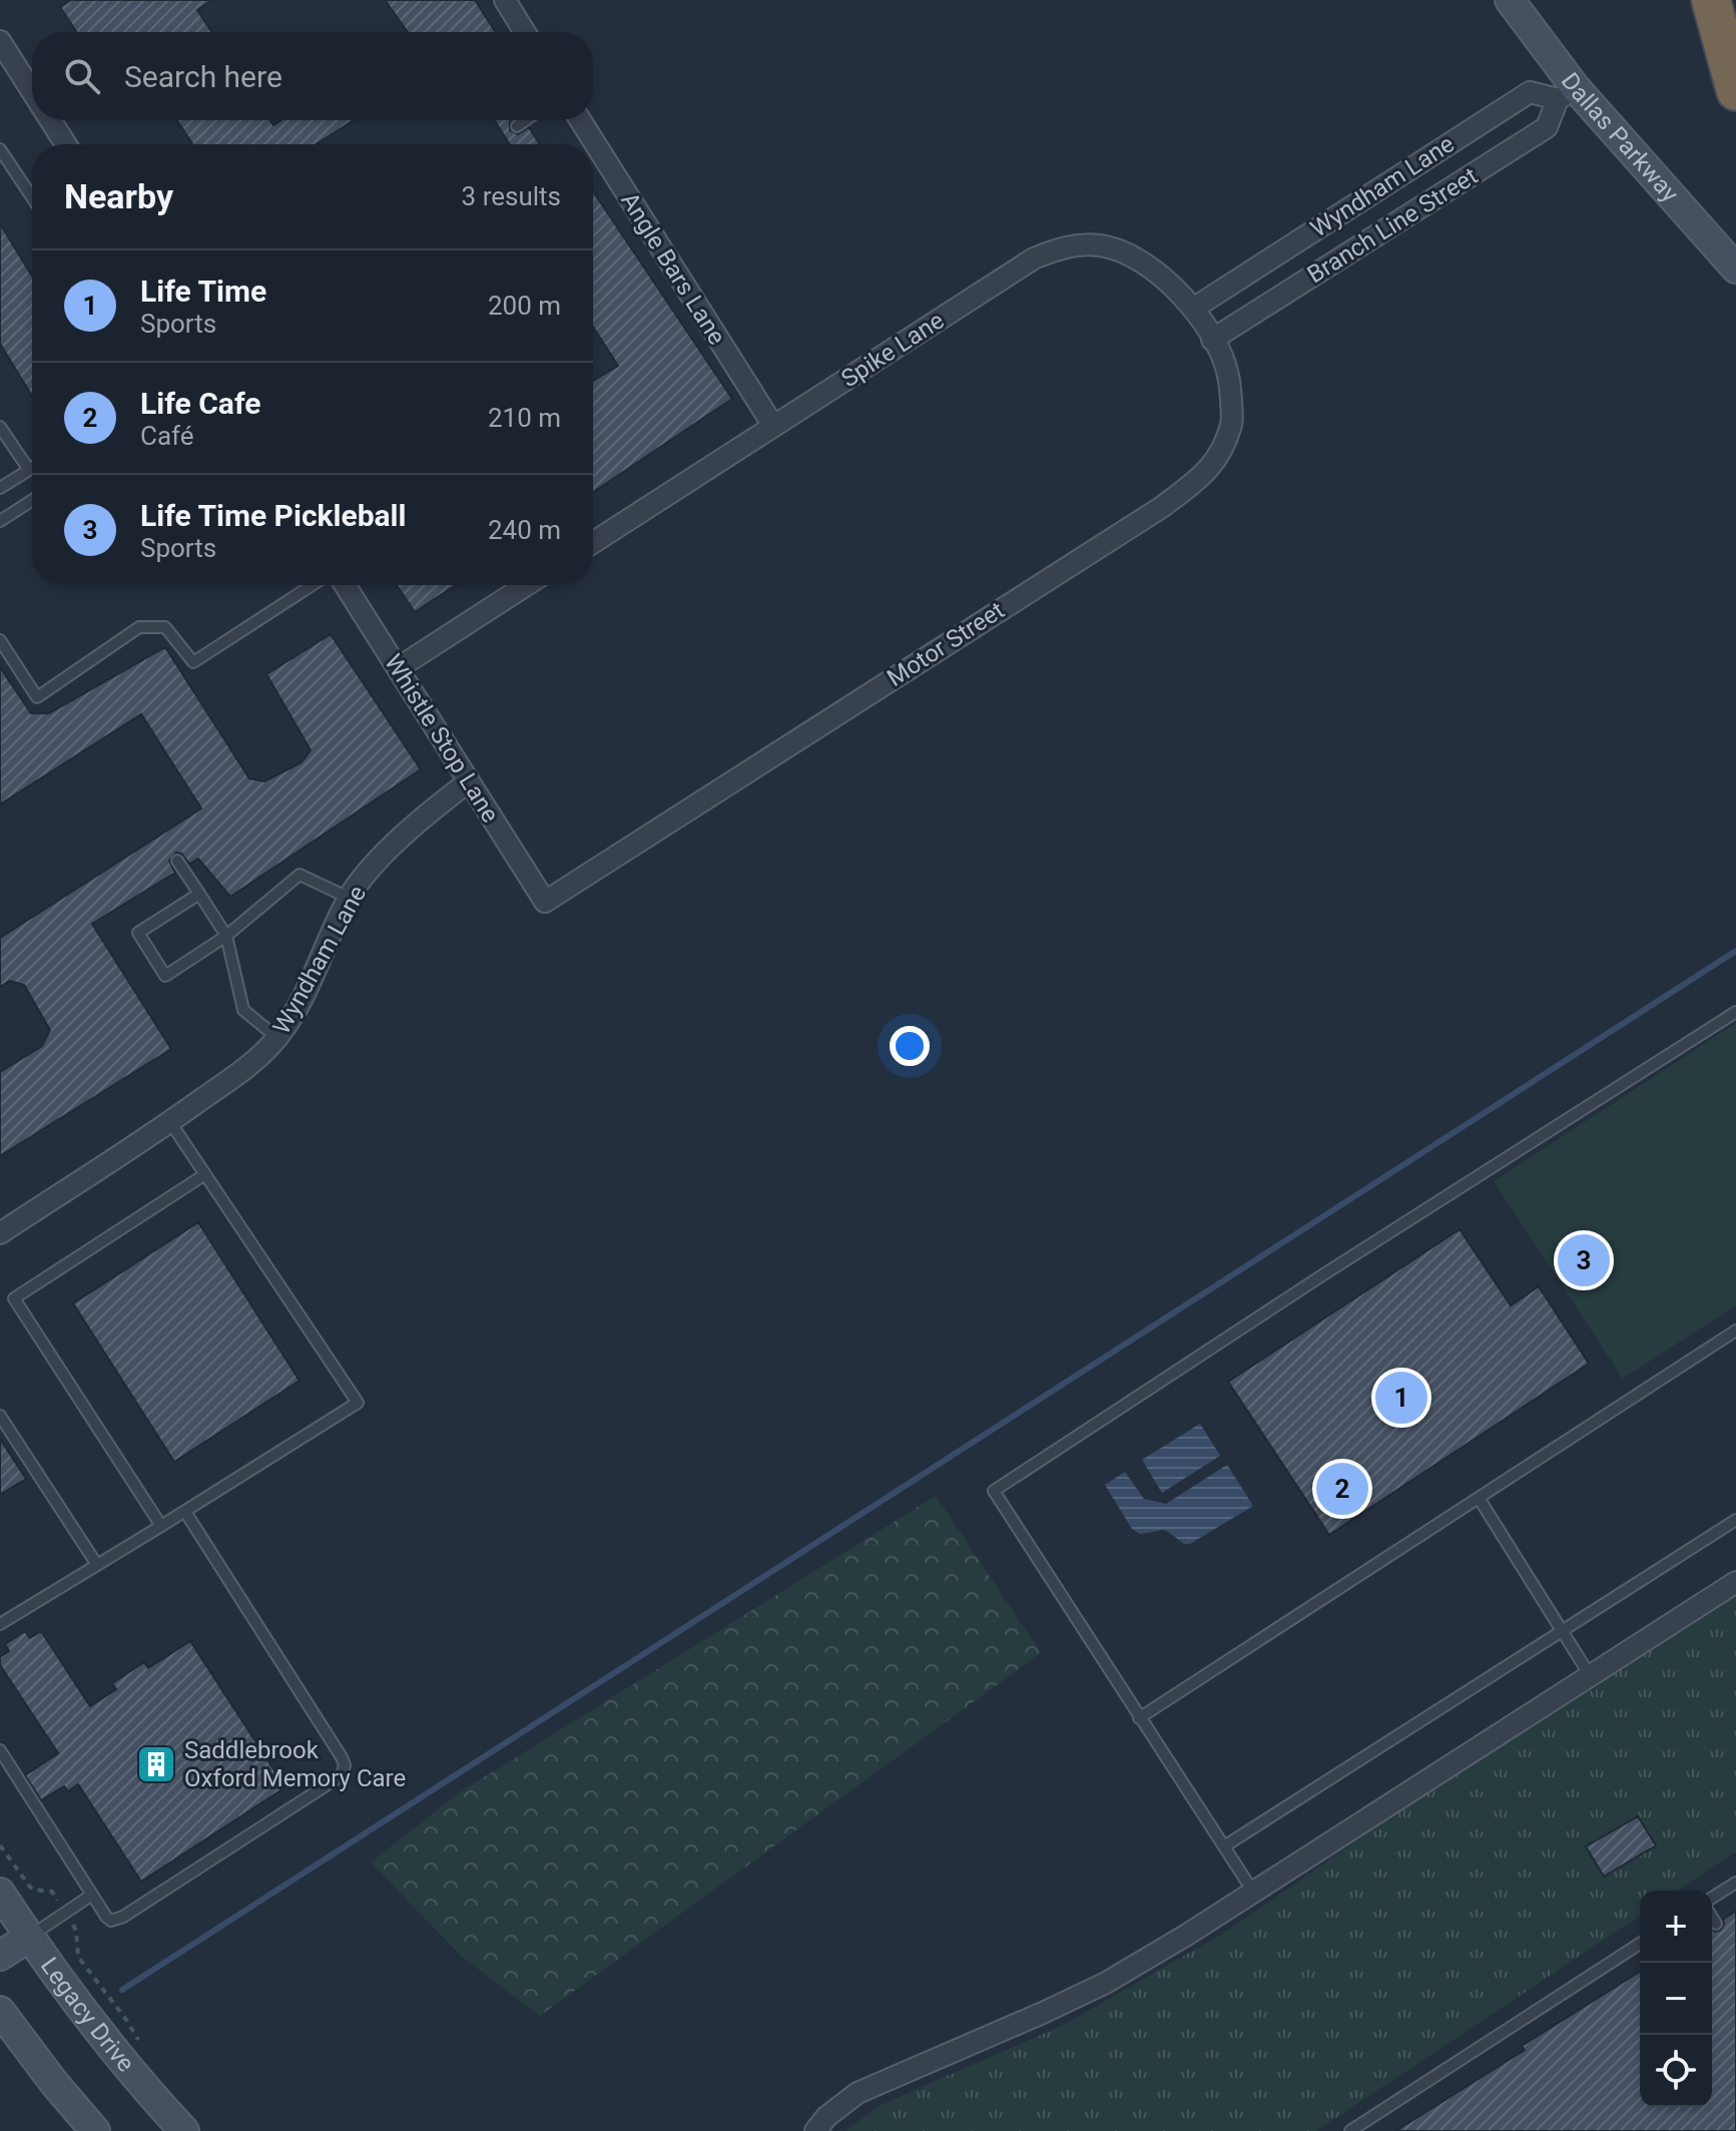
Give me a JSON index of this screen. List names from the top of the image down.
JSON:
{
  "streets": {
    "main road": ["Dallas Parkway", "Legacy Drive"],
    "street": [
      "Wyndham Lane",
      "Branch Line Street",
      "Angle Bars Lane",
      "Spike Lane",
      "Motor Street",
      "Whistle Stop Lane"
    ]
  },
  "crossings": [
    ["Dallas Parkway", "Wyndham Lane"],
    ["Dallas Parkway", "Branch Line Street"],
    ["Wyndham Lane", "Branch Line Street"],
    ["Wyndham Lane", "Spike Lane"],
    ["Wyndham Lane", "Motor Street"],
    ["Wyndham Lane", "Whistle Stop Lane"],
    ["Branch Line Street", "Spike Lane"],
    ["Branch Line Street", "Motor Street"],
    ["Angle Bars Lane", "Spike Lane"],
    ["Spike Lane", "Motor Street"],
    ["Motor Street", "Whistle Stop Lane"]
  ],
  "places": {
    "building": ["Saddlebrook Oxford Memory Care"]
  },
  "page": {
    "search": "Search here",
    "heading": ["Nearby", "3 results"],
    "list": [
      {
        "mark": "1",
        "name": "Life Time",
        "note": "Sports",
        "value": "200 m"
      },
      {
        "mark": "2",
        "name": "Life Cafe",
        "note": "Café",
        "value": "210 m"
      },
      {
        "mark": "3",
        "name": "Life Time Pickleball",
        "note": "Sports",
        "value": "240 m"
      }
    ],
    "pins": ["3", "1", "2"],
    "map_buttons": ["+", "−"]
  }
}
